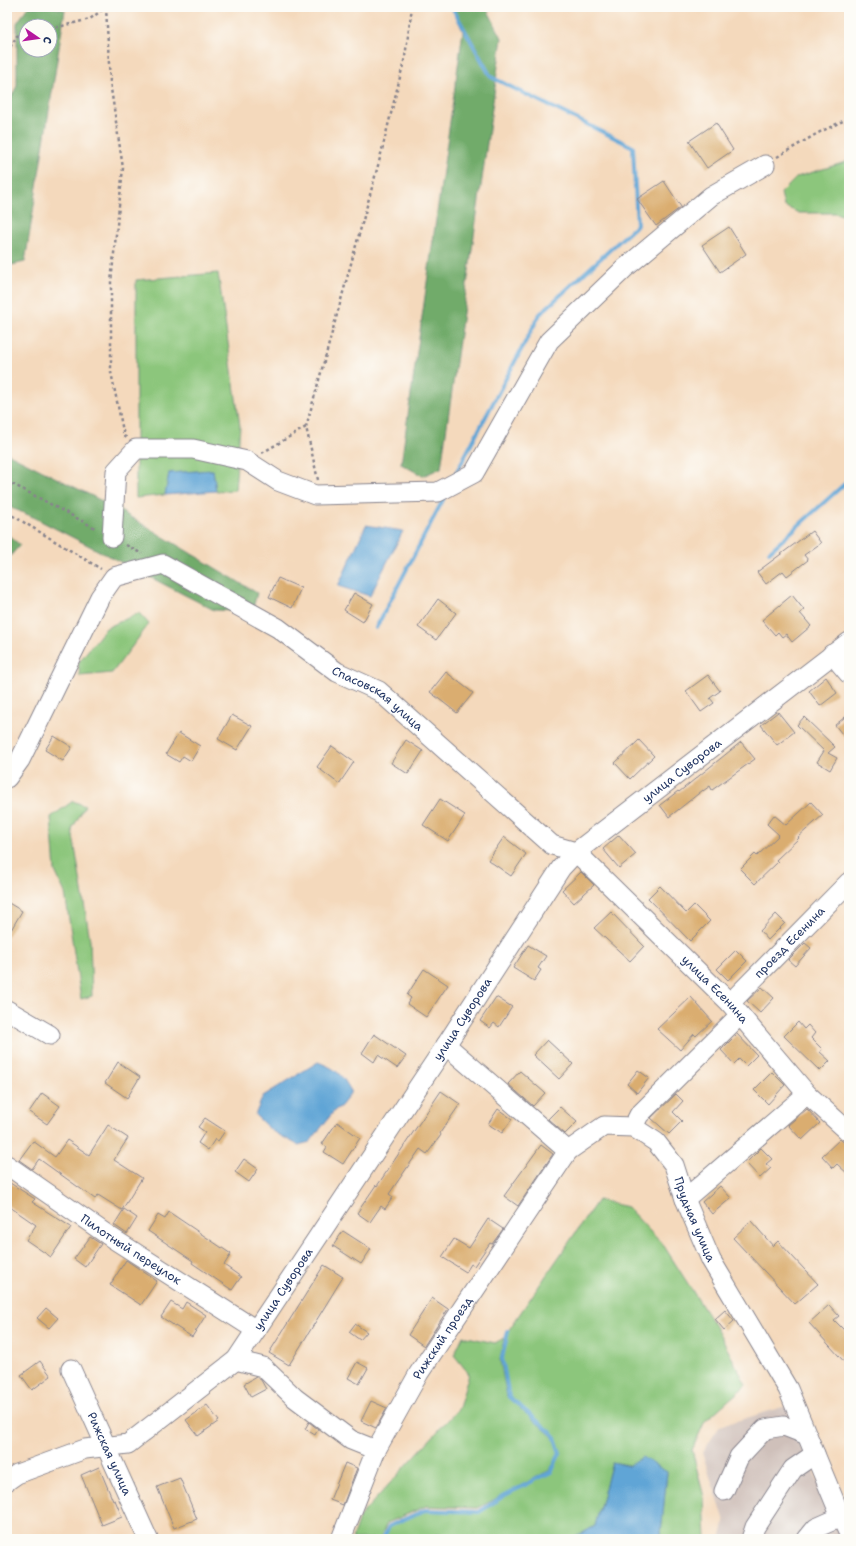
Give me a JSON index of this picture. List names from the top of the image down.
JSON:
{
  "streets": {
    "street": [
      "Спасовская улица",
      "улица Суворова",
      "проезд Есенина",
      "улица Есенина",
      "Прудная улица",
      "Пилотный переулок",
      "Рижский проезд",
      "Рижская улица"
    ]
  },
  "crossings": [
    ["Спасовская улица", "улица Суворова"],
    ["Спасовская улица", "улица Есенина"],
    ["улица Суворова", "улица Есенина"],
    ["улица Суворова", "Пилотный переулок"],
    ["улица Суворова", "Рижская улица"],
    ["проезд Есенина", "улица Есенина"],
    ["проезд Есенина", "Прудная улица"]
  ],
  "north": "right"
}
